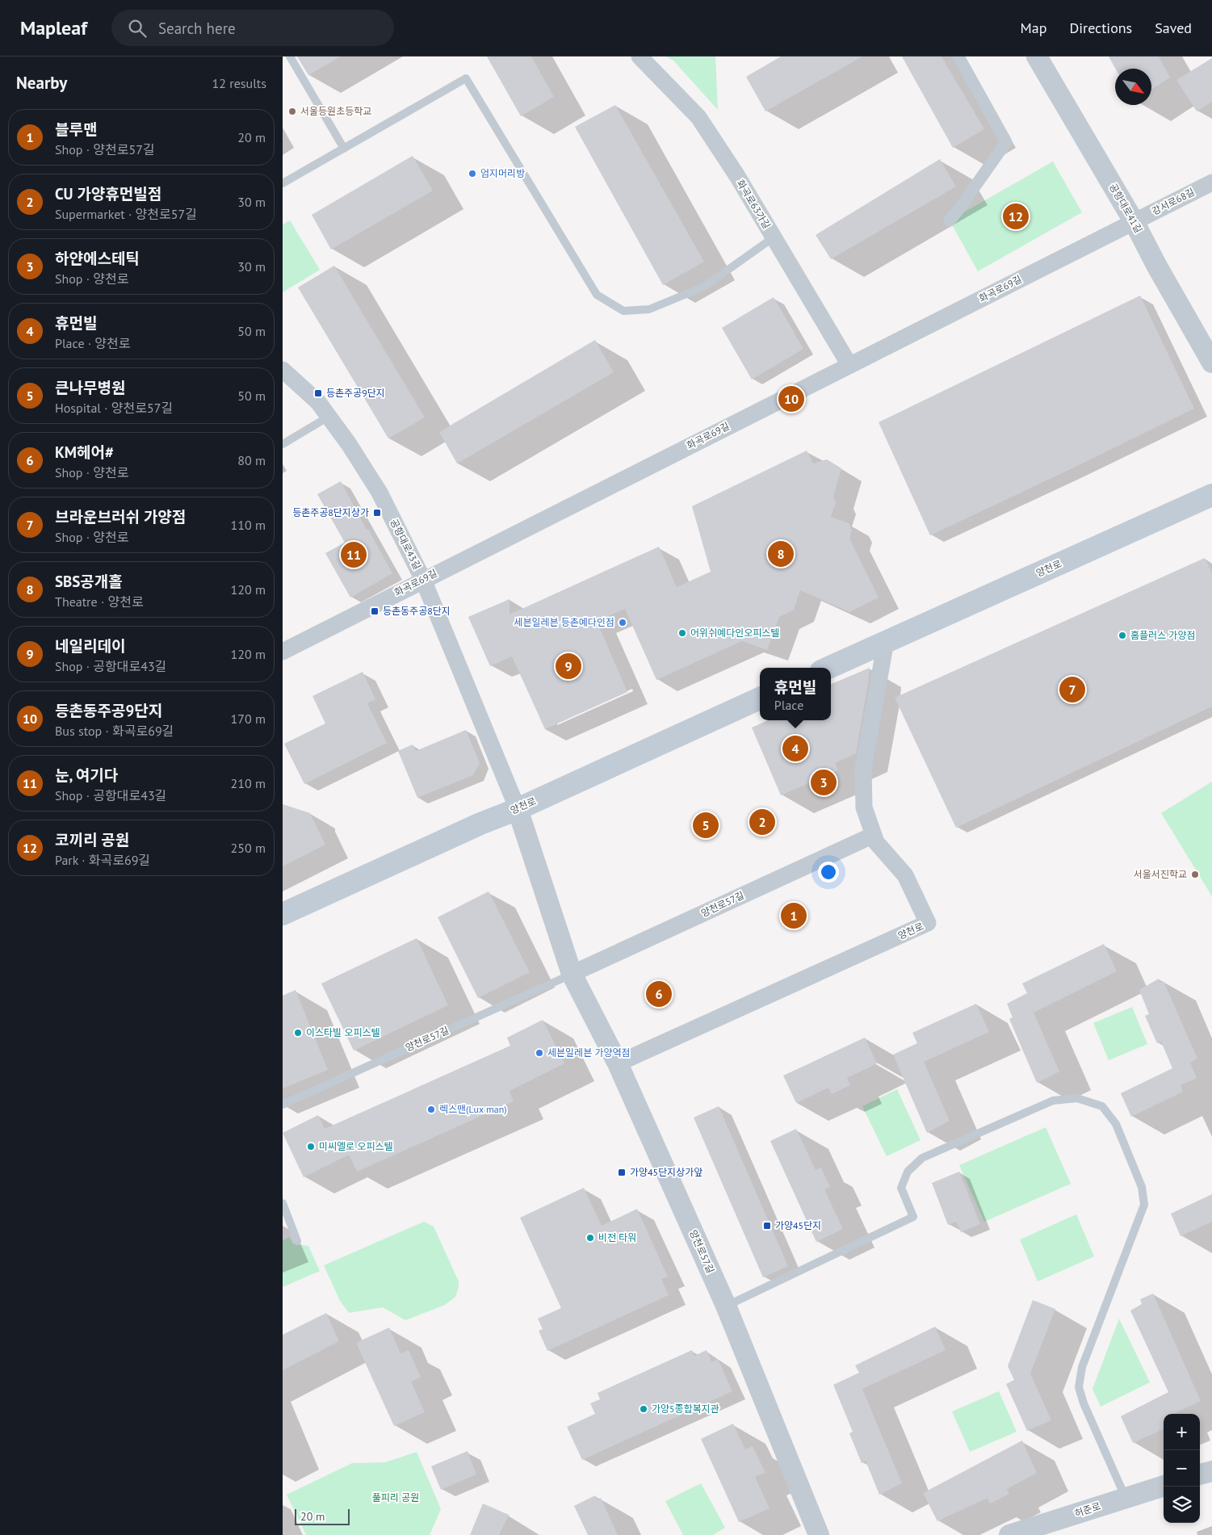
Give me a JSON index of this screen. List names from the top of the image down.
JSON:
{
  "streets": {
    "main road": ["양천로"],
    "street": [
      "강서로68길",
      "화곡로63가길",
      "공항대로41길",
      "화곡로69길",
      "공항대로43길",
      "양천로57길",
      "허준로"
    ]
  },
  "crossings": [
    ["강서로68길", "공항대로41길"],
    ["강서로68길", "화곡로69길"],
    ["화곡로63가길", "화곡로69길"],
    ["공항대로41길", "화곡로69길"],
    ["화곡로69길", "공항대로43길"],
    ["공항대로43길", "양천로"],
    ["공항대로43길", "양천로57길"],
    ["양천로", "양천로57길"]
  ],
  "parks": ["풀피리 공원"],
  "places": {
    "other": [
      "서울등원초등학교",
      "엄지머리방",
      "세븐일레븐 등촌예다인점",
      "어위쉬예다인오피스텔",
      "홈플러스 가양점",
      "서울서진학교",
      "이스타빌 오피스텔",
      "세븐일레븐 가양역점",
      "렉스맨(Lux man)",
      "미씨엘로 오피스텔",
      "비전 타워",
      "가양5종합복지관"
    ],
    "transit": [
      "등촌주공9단지",
      "등촌주공8단지상가",
      "등촌동주공8단지",
      "가양45단지상가앞",
      "가양45단지"
    ]
  },
  "scale_bar": "20 m",
  "north": "bottom right",
  "page": {
    "header": "Mapleaf",
    "search": "Search here",
    "nav": ["Map", "Directions", "Saved"],
    "heading": ["Nearby", "12 results"],
    "list": [
      {
        "mark": "1",
        "name": "블루맨",
        "note": "Shop · 양천로57길",
        "value": "20 m"
      },
      {
        "mark": "2",
        "name": "CU 가양휴먼빌점",
        "note": "Supermarket · 양천로57길",
        "value": "30 m"
      },
      {
        "mark": "3",
        "name": "하얀에스테틱",
        "note": "Shop · 양천로",
        "value": "30 m"
      },
      {
        "mark": "4",
        "name": "휴먼빌",
        "note": "Place · 양천로",
        "value": "50 m"
      },
      {
        "mark": "5",
        "name": "큰나무병원",
        "note": "Hospital · 양천로57길",
        "value": "50 m"
      },
      {
        "mark": "6",
        "name": "KM헤어#",
        "note": "Shop · 양천로",
        "value": "80 m"
      },
      {
        "mark": "7",
        "name": "브라운브러쉬 가양점",
        "note": "Shop · 양천로",
        "value": "110 m"
      },
      {
        "mark": "8",
        "name": "SBS공개홀",
        "note": "Theatre · 양천로",
        "value": "120 m"
      },
      {
        "mark": "9",
        "name": "네일리데이",
        "note": "Shop · 공항대로43길",
        "value": "120 m"
      },
      {
        "mark": "10",
        "name": "등촌동주공9단지",
        "note": "Bus stop · 화곡로69길",
        "value": "170 m"
      },
      {
        "mark": "11",
        "name": "눈, 여기다",
        "note": "Shop · 공항대로43길",
        "value": "210 m"
      },
      {
        "mark": "12",
        "name": "코끼리 공원",
        "note": "Park · 화곡로69길",
        "value": "250 m"
      }
    ],
    "pins": [
      "12",
      "10",
      "8",
      "11",
      "9",
      "7",
      "4",
      "3",
      "2",
      "5",
      "1",
      "6"
    ],
    "popup": ["휴먼빌", "Place"],
    "map_buttons": ["+", "−"],
    "scale": "20 m"
  }
}
